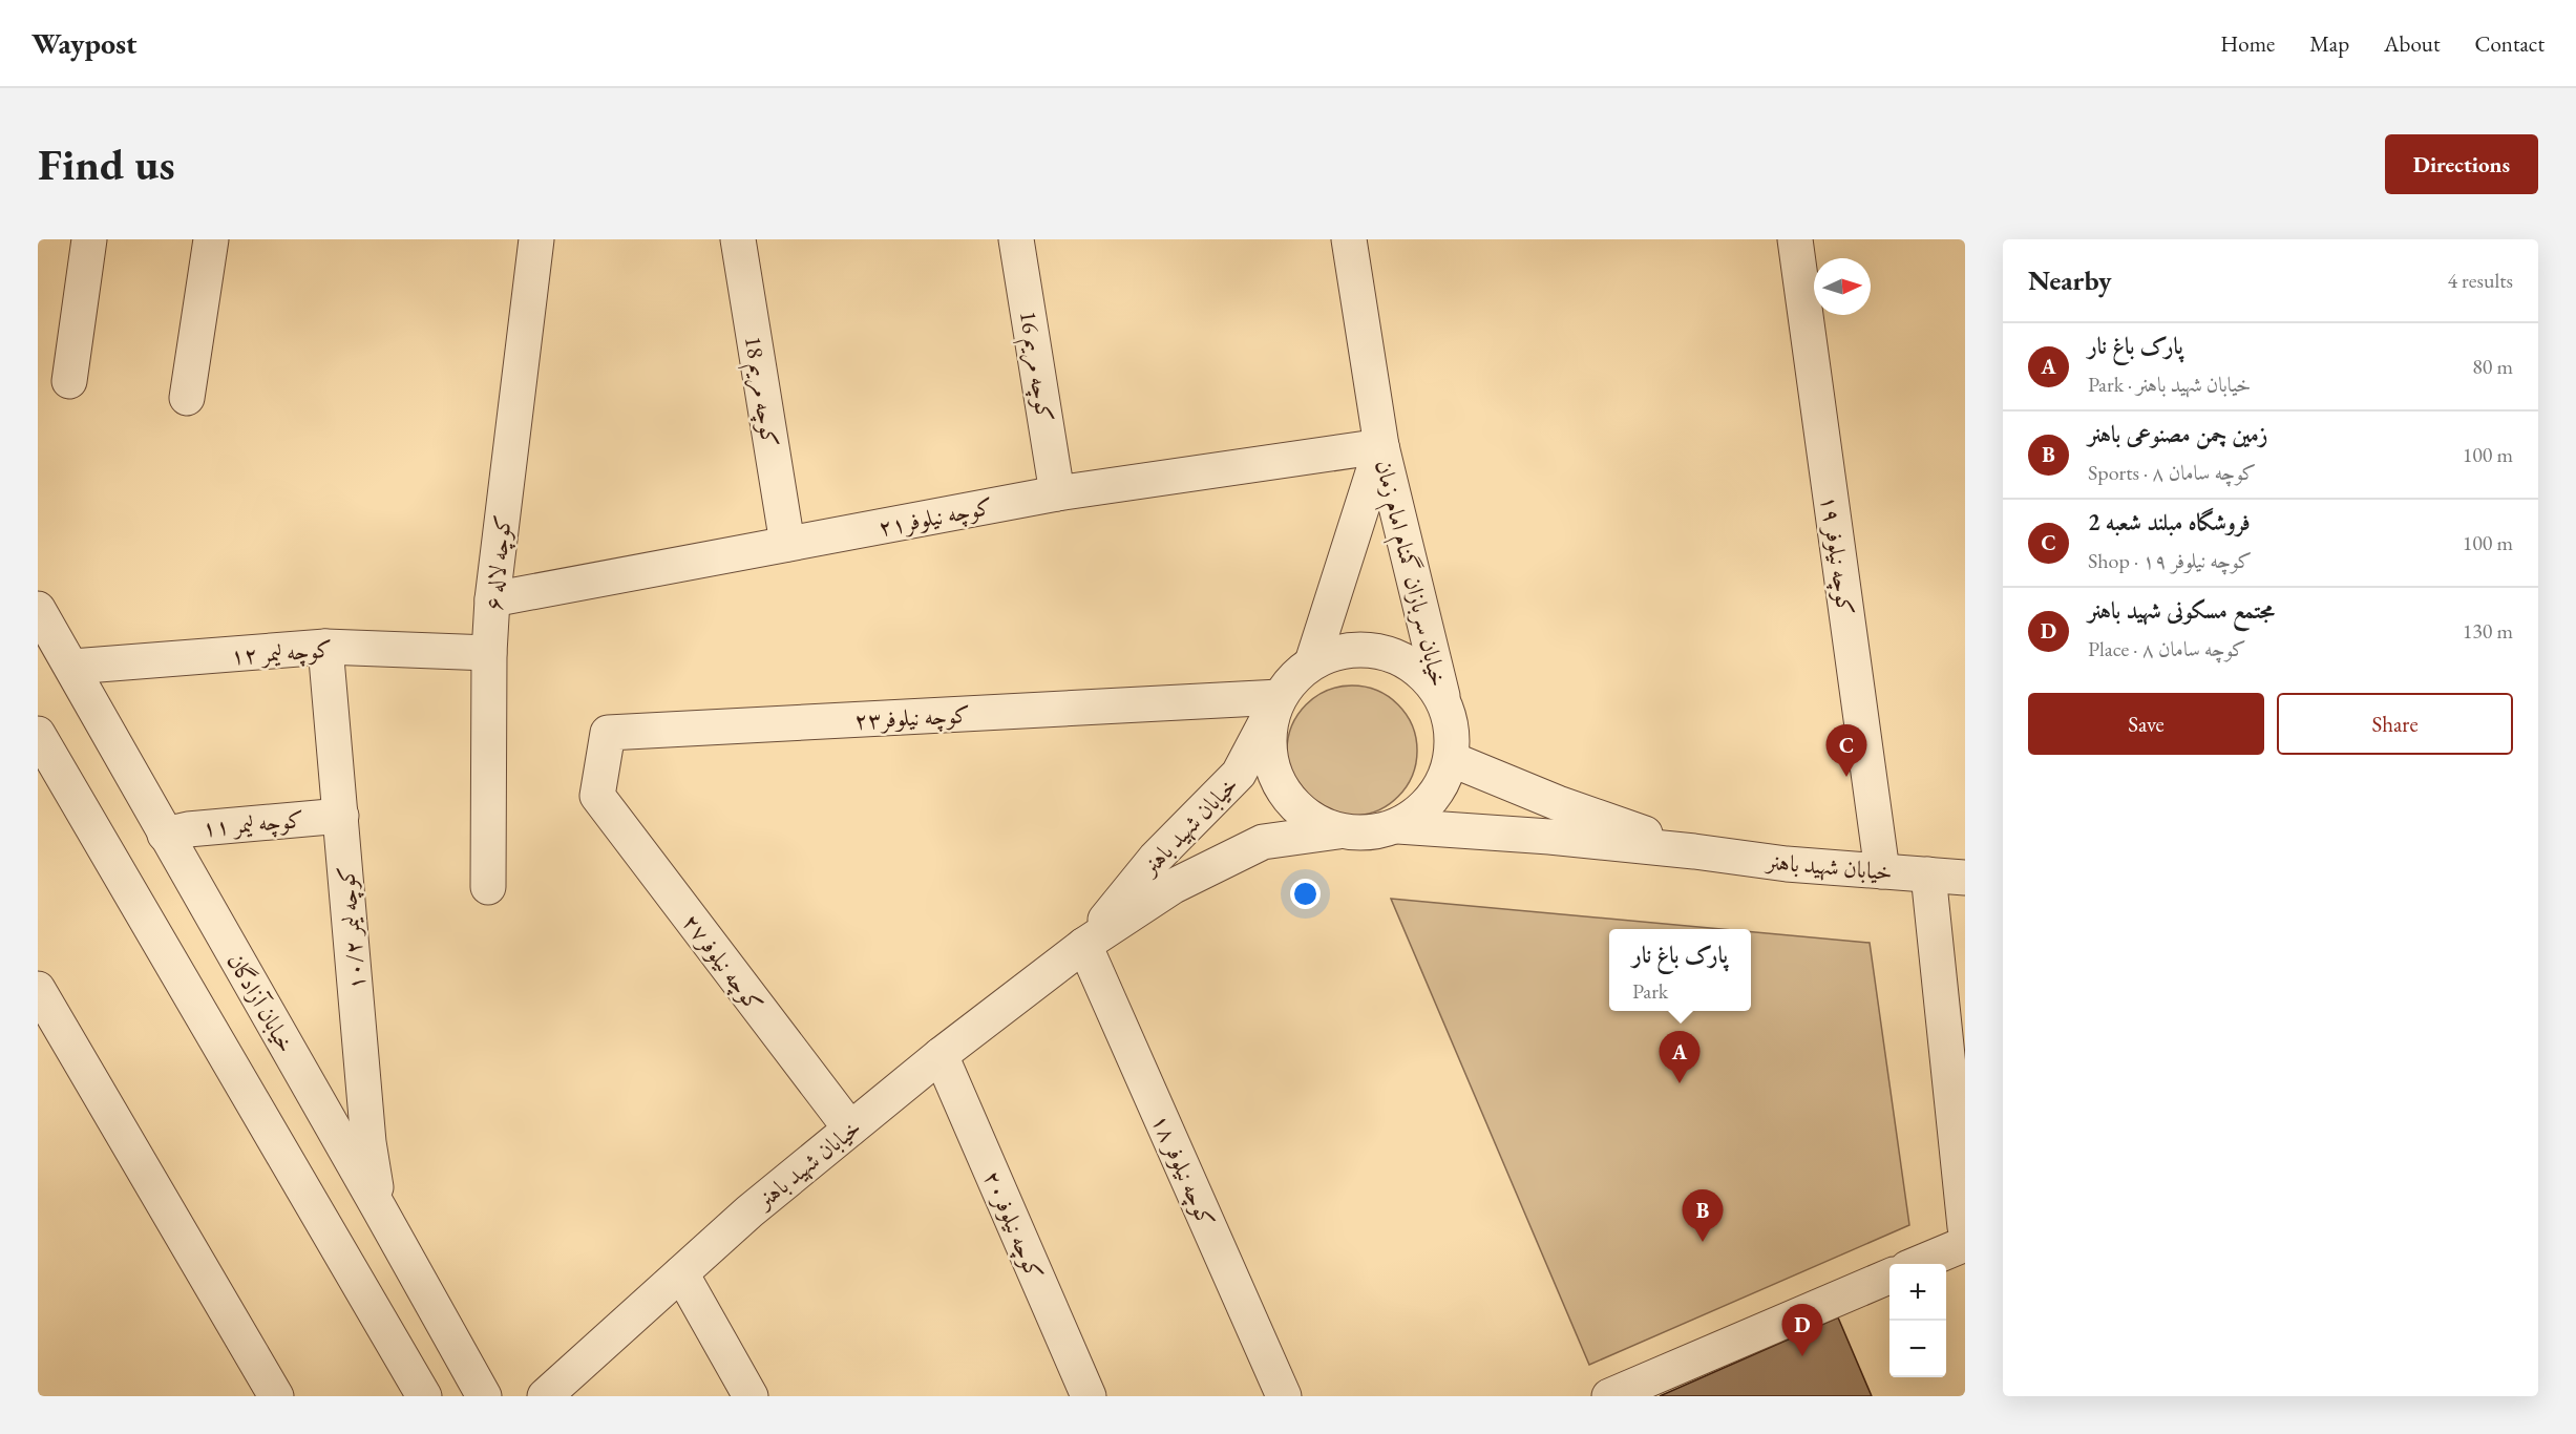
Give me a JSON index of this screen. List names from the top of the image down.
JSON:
{
  "streets": {
    "street": [
      "کوچه مریم 16",
      "کوچه مریم 18",
      "کوچه نیلوفر۲۱",
      "کوچه نیلوفر ۱۹",
      "کوچه لاله ۶",
      "خیابان سربازان گمنام امام زمان",
      "کوچه لیمر ۱۲",
      "کوچه نیلوفر۲۳",
      "کوچه لیمر ۱۱",
      "خیابان شهید باهنر",
      "کوچه لیمر ۱۰/۲",
      "کوچه نیلوفر۲۷",
      "خیابان آزادگان",
      "کوچه نیلوفر ۱۸",
      "کوچه نیلوفر۲۰"
    ]
  },
  "crossings": [
    ["کوچه مریم 16", "کوچه نیلوفر۲۱"],
    ["کوچه مریم 18", "کوچه نیلوفر۲۱"],
    ["کوچه نیلوفر۲۱", "کوچه لاله ۶"],
    ["کوچه نیلوفر۲۱", "خیابان سربازان گمنام امام زمان"],
    ["کوچه نیلوفر ۱۹", "خیابان شهید باهنر"],
    ["کوچه لاله ۶", "کوچه لیمر ۱۲"],
    ["خیابان سربازان گمنام امام زمان", "کوچه نیلوفر۲۳"],
    ["خیابان سربازان گمنام امام زمان", "خیابان شهید باهنر"],
    ["کوچه لیمر ۱۲", "کوچه لیمر ۱۰/۲"],
    ["کوچه لیمر ۱۲", "خیابان آزادگان"],
    ["کوچه نیلوفر۲۳", "خیابان شهید باهنر"],
    ["کوچه نیلوفر۲۳", "کوچه نیلوفر۲۷"],
    ["کوچه لیمر ۱۱", "کوچه لیمر ۱۰/۲"],
    ["کوچه لیمر ۱۱", "خیابان آزادگان"],
    ["خیابان شهید باهنر", "کوچه نیلوفر۲۷"],
    ["خیابان شهید باهنر", "کوچه نیلوفر ۱۸"],
    ["خیابان شهید باهنر", "کوچه نیلوفر۲۰"],
    ["کوچه لیمر ۱۰/۲", "خیابان آزادگان"]
  ],
  "north": "right",
  "page": {
    "header": "Waypost",
    "nav": [
      "Home",
      "Map",
      "About",
      "Contact"
    ],
    "buttons": [
      "Directions",
      ["Save", "Share"]
    ],
    "title": "Find us",
    "heading": ["Nearby", "4 results"],
    "list": [
      {
        "mark": "A",
        "name": "پارک باغ نار",
        "note": "Park · خیابان شهید باهنر",
        "value": "80 m"
      },
      {
        "mark": "B",
        "name": "زمین چمن مصنوعی باهنر",
        "note": "Sports · کوچه سامان ۸",
        "value": "100 m"
      },
      {
        "mark": "C",
        "name": "فروشگاه مبلند شعبه 2",
        "note": "Shop · کوچه نیلوفر ۱۹",
        "value": "100 m"
      },
      {
        "mark": "D",
        "name": "مجتمع مسکونی شهید باهنر",
        "note": "Place · کوچه سامان ۸",
        "value": "130 m"
      }
    ],
    "pins": [
      "C",
      "A",
      "B",
      "D"
    ],
    "popup": ["پارک باغ نار", "Park"],
    "map_buttons": ["+", "−"]
  }
}
